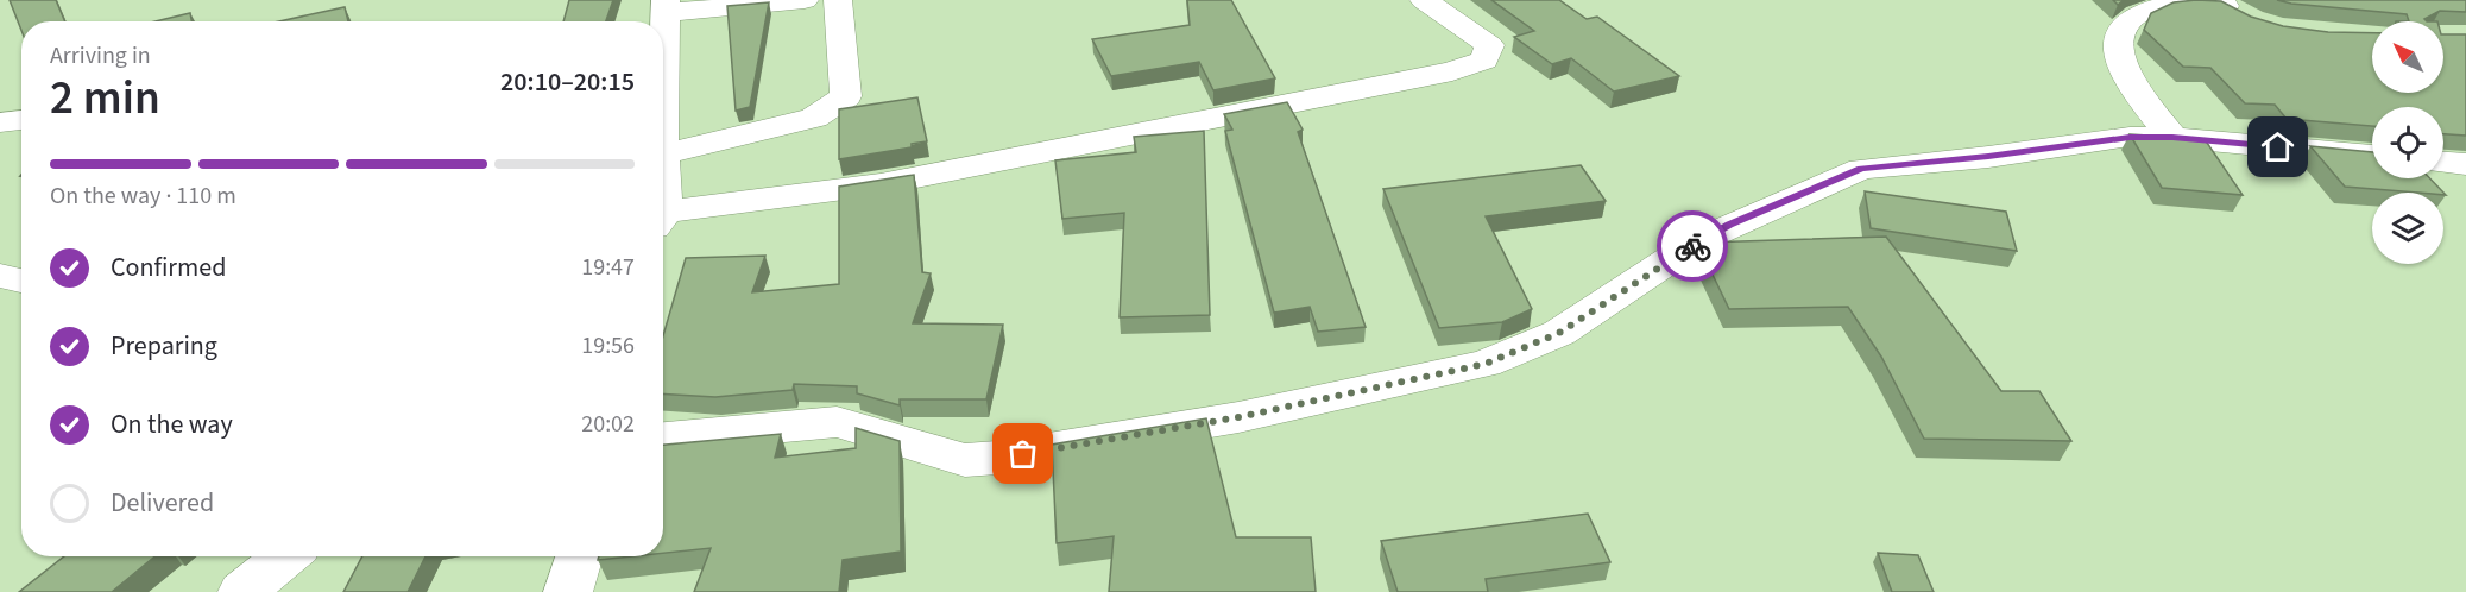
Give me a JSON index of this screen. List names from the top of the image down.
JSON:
{
  "north": "top left",
  "page": {
    "heading": ["2 min", "Arriving in", "20:10–20:15"],
    "bar": "On the way · 110 m",
    "list": [
      ["Confirmed", "19:47"],
      ["Preparing", "19:56"],
      ["On the way", "20:02"],
      "Delivered"
    ]
  }
}
